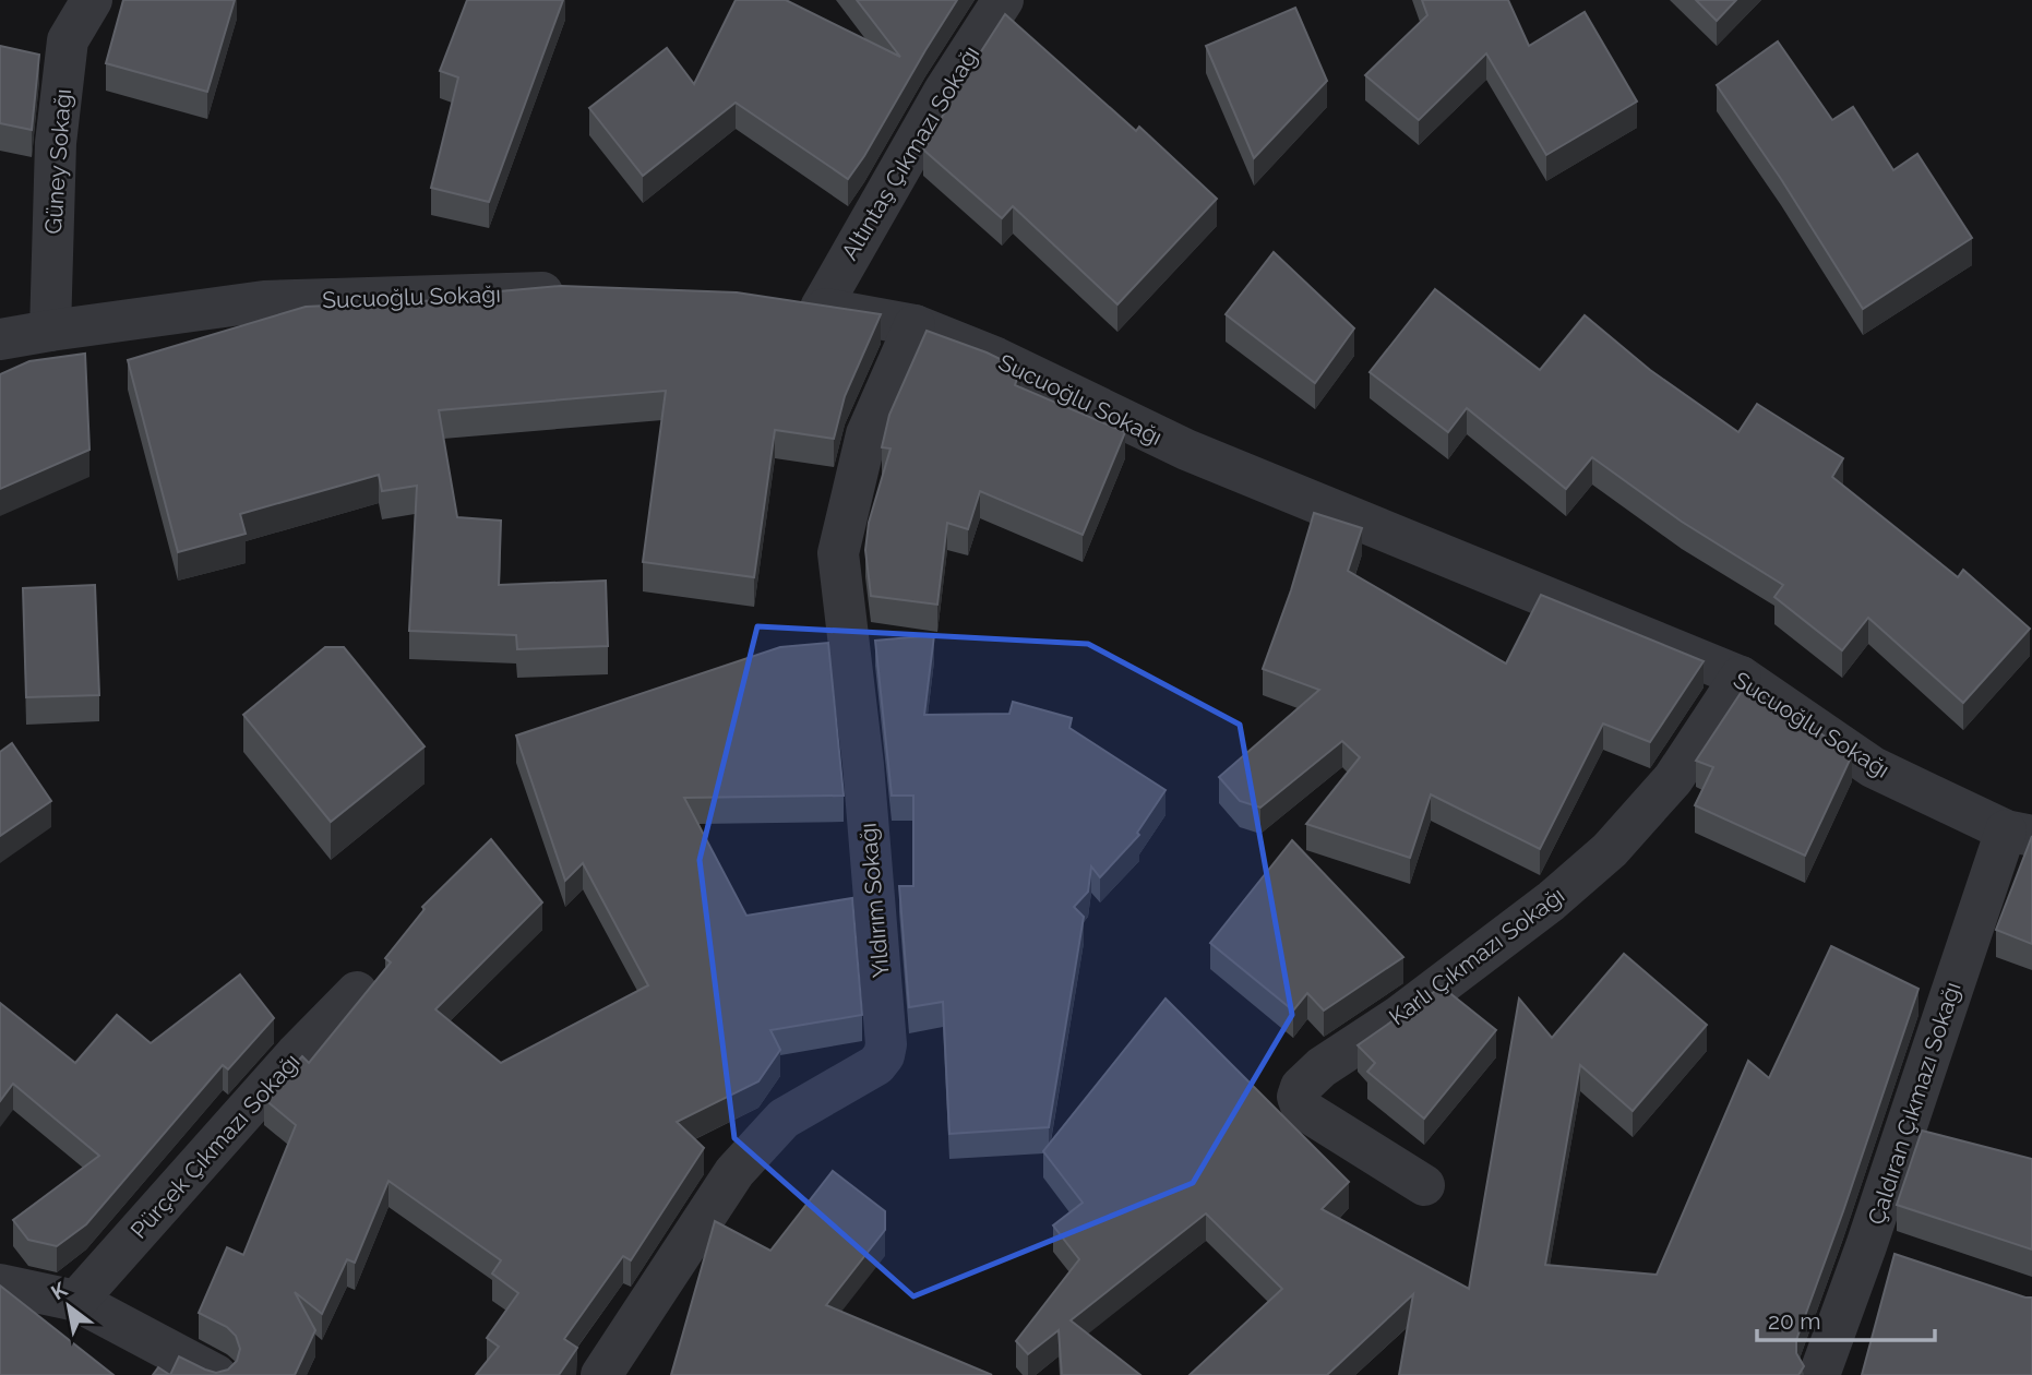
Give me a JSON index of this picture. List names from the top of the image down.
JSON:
{
  "streets": {
    "street": [
      "Altıntaş Çıkmazı Sokağı",
      "Güney Sokağı",
      "Sucuoğlu Sokağı",
      "Yıldırım Sokağı",
      "Karlı Çıkmazı Sokağı",
      "Çaldıran Çıkmazı Sokağı",
      "Pürçek Çıkmazı Sokağı"
    ]
  },
  "crossings": [
    ["Altıntaş Çıkmazı Sokağı", "Sucuoğlu Sokağı"],
    ["Güney Sokağı", "Sucuoğlu Sokağı"],
    ["Sucuoğlu Sokağı", "Yıldırım Sokağı"],
    ["Sucuoğlu Sokağı", "Karlı Çıkmazı Sokağı"],
    ["Sucuoğlu Sokağı", "Çaldıran Çıkmazı Sokağı"]
  ],
  "scale_bar": "20 m",
  "north": "top left"
}
